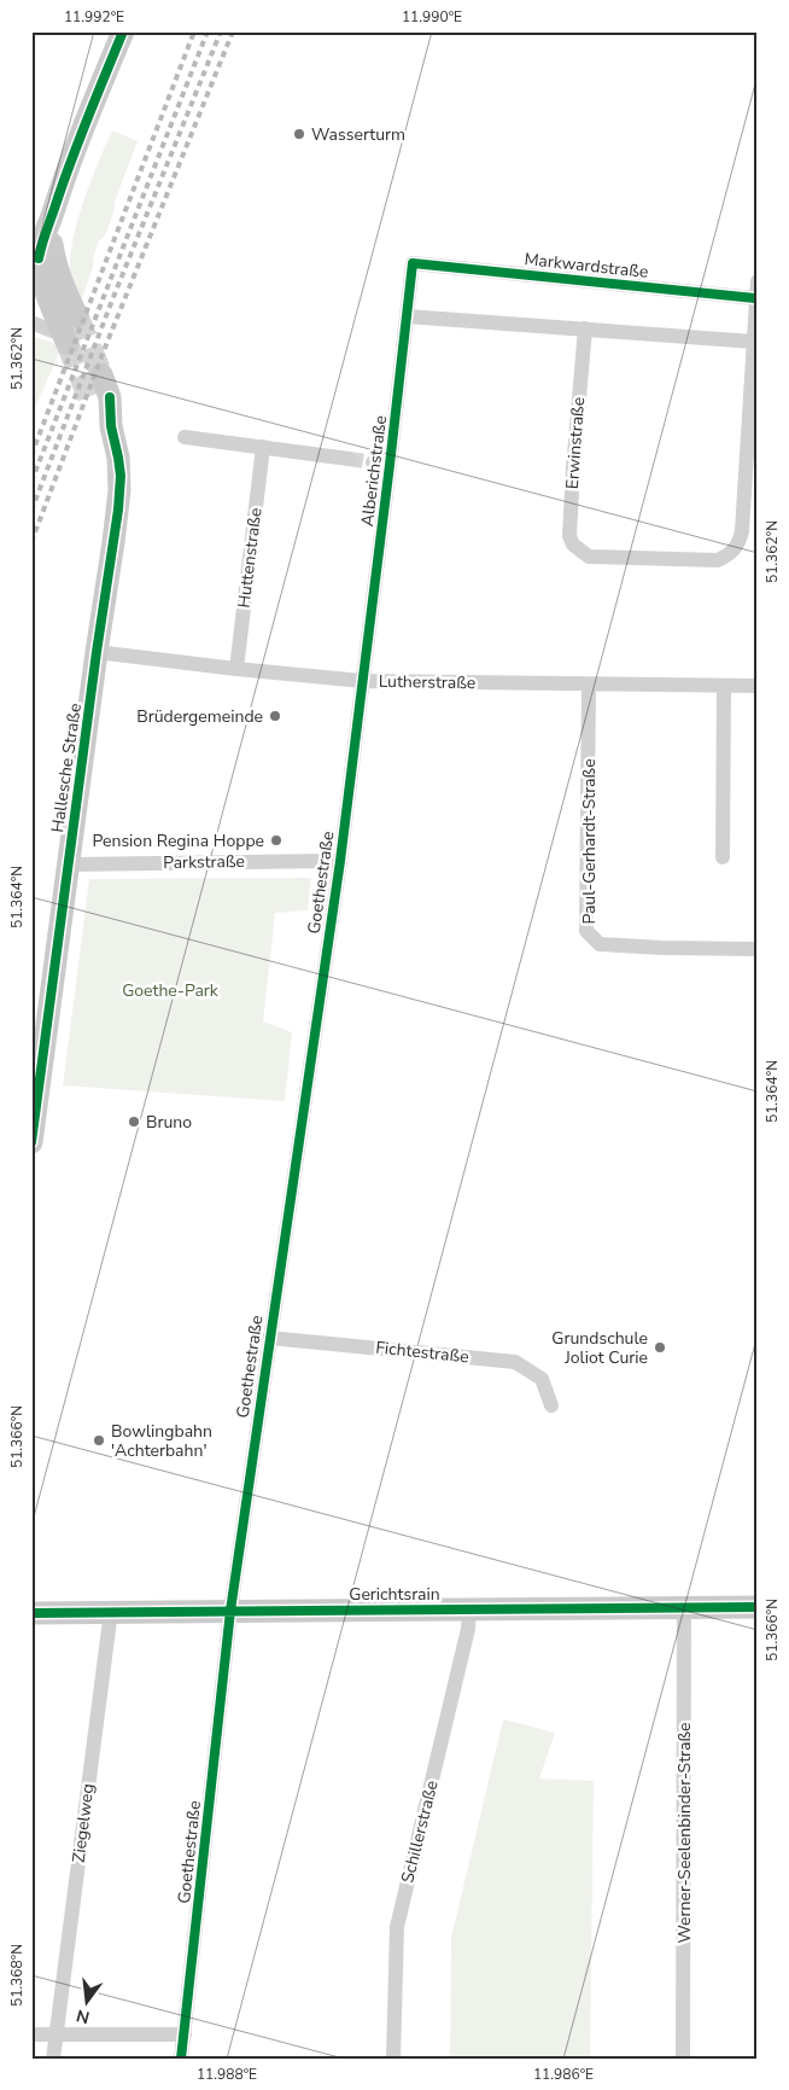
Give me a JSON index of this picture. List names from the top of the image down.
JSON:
{
  "streets": {
    "main road": ["Hallesche Straße", "Gerichtsrain"],
    "street": [
      "Markwardstraße",
      "Erwinstraße",
      "Alberichstraße",
      "Huttenstraße",
      "Lutherstraße",
      "Paul-Gerhardt-Straße",
      "Parkstraße",
      "Goethestraße",
      "Fichtestraße",
      "Ziegelweg",
      "Schillerstraße",
      "Werner-Seelenbinder-Straße"
    ]
  },
  "crossings": [
    ["Markwardstraße", "Alberichstraße"],
    ["Alberichstraße", "Lutherstraße"],
    ["Alberichstraße", "Goethestraße"],
    ["Huttenstraße", "Lutherstraße"],
    ["Lutherstraße", "Hallesche Straße"],
    ["Lutherstraße", "Paul-Gerhardt-Straße"],
    ["Lutherstraße", "Goethestraße"],
    ["Hallesche Straße", "Parkstraße"],
    ["Parkstraße", "Goethestraße"],
    ["Goethestraße", "Fichtestraße"],
    ["Goethestraße", "Gerichtsrain"],
    ["Gerichtsrain", "Ziegelweg"],
    ["Gerichtsrain", "Schillerstraße"],
    ["Gerichtsrain", "Werner-Seelenbinder-Straße"]
  ],
  "parks": ["Goethe-Park"],
  "places": [
    "Wasserturm",
    "Brüdergemeinde",
    "Pension Regina Hoppe",
    "Bruno",
    "Grundschule Joliot Curie",
    "Bowlingbahn 'Achterbahn'"
  ],
  "north": "bottom",
  "coordinates": [
    "11.992°E",
    "11.990°E",
    "51.362°N",
    "51.364°N",
    "51.366°N",
    "51.368°N",
    "11.988°E",
    "11.986°E"
  ]
}
